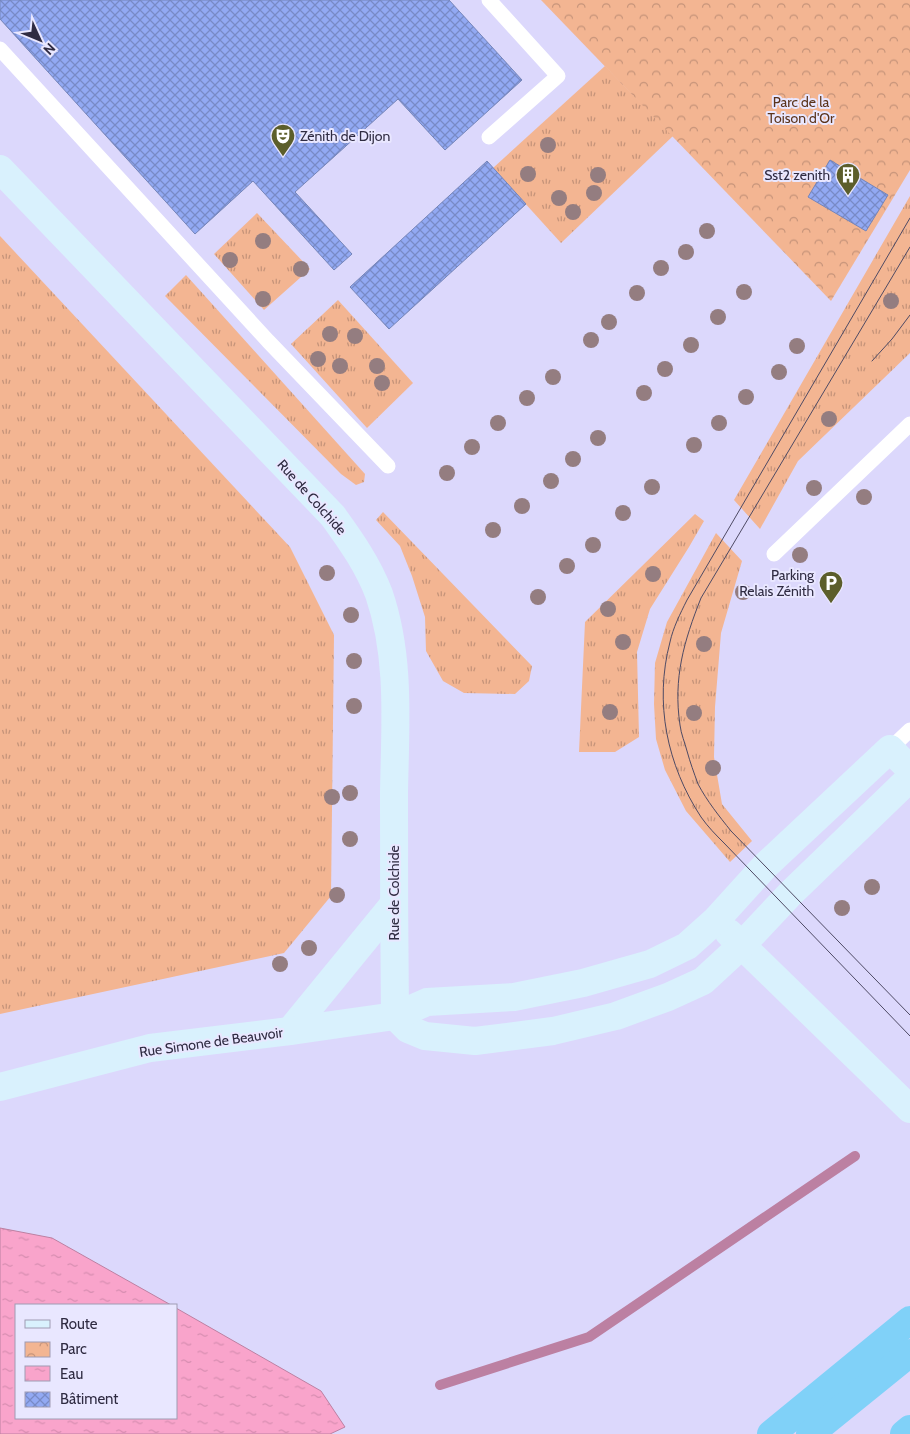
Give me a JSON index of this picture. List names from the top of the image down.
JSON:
{
  "streets": {
    "street": ["Rue de Colchide", "Rue Simone de Beauvoir"]
  },
  "crossings": [
    ["Rue de Colchide", "Rue Simone de Beauvoir"]
  ],
  "parks": ["Parc de la Toison d'Or"],
  "places": {
    "theatre": ["Zénith de Dijon"],
    "building": ["Sst2 zenith"],
    "parking": ["Parking Relais Zénith"]
  },
  "legend": [
    "Route",
    "Parc",
    "Eau",
    "Bâtiment"
  ],
  "north": "bottom right"
}
